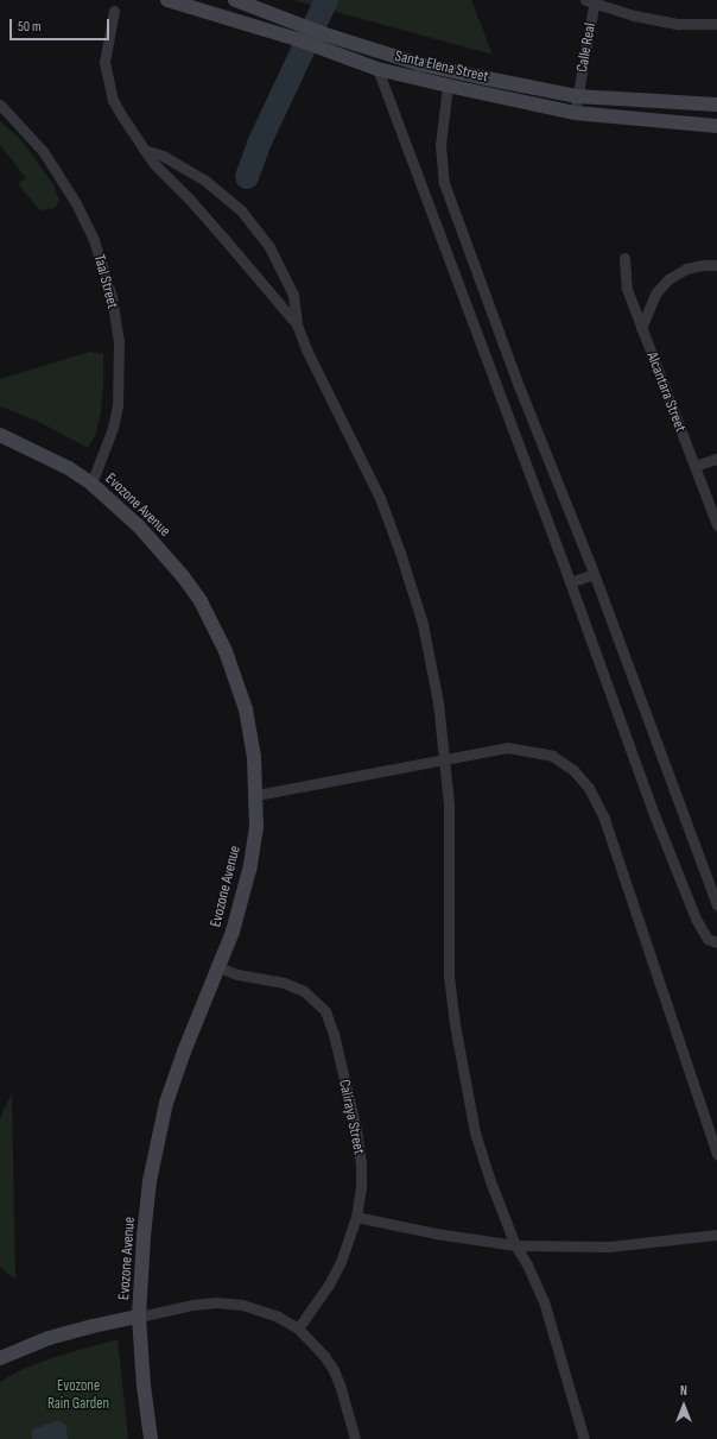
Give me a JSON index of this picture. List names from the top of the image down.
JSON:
{
  "streets": {
    "street": [
      "Calle Real",
      "Santa Elena Street",
      "Taal Street",
      "Alcantara Street",
      "Evozone Avenue",
      "Caliraya Street"
    ]
  },
  "crossings": [
    ["Calle Real", "Santa Elena Street"],
    ["Taal Street", "Evozone Avenue"],
    ["Evozone Avenue", "Caliraya Street"]
  ],
  "parks": ["Evozone Rain Garden"],
  "scale_bar": "50 m",
  "north": "top"
}
